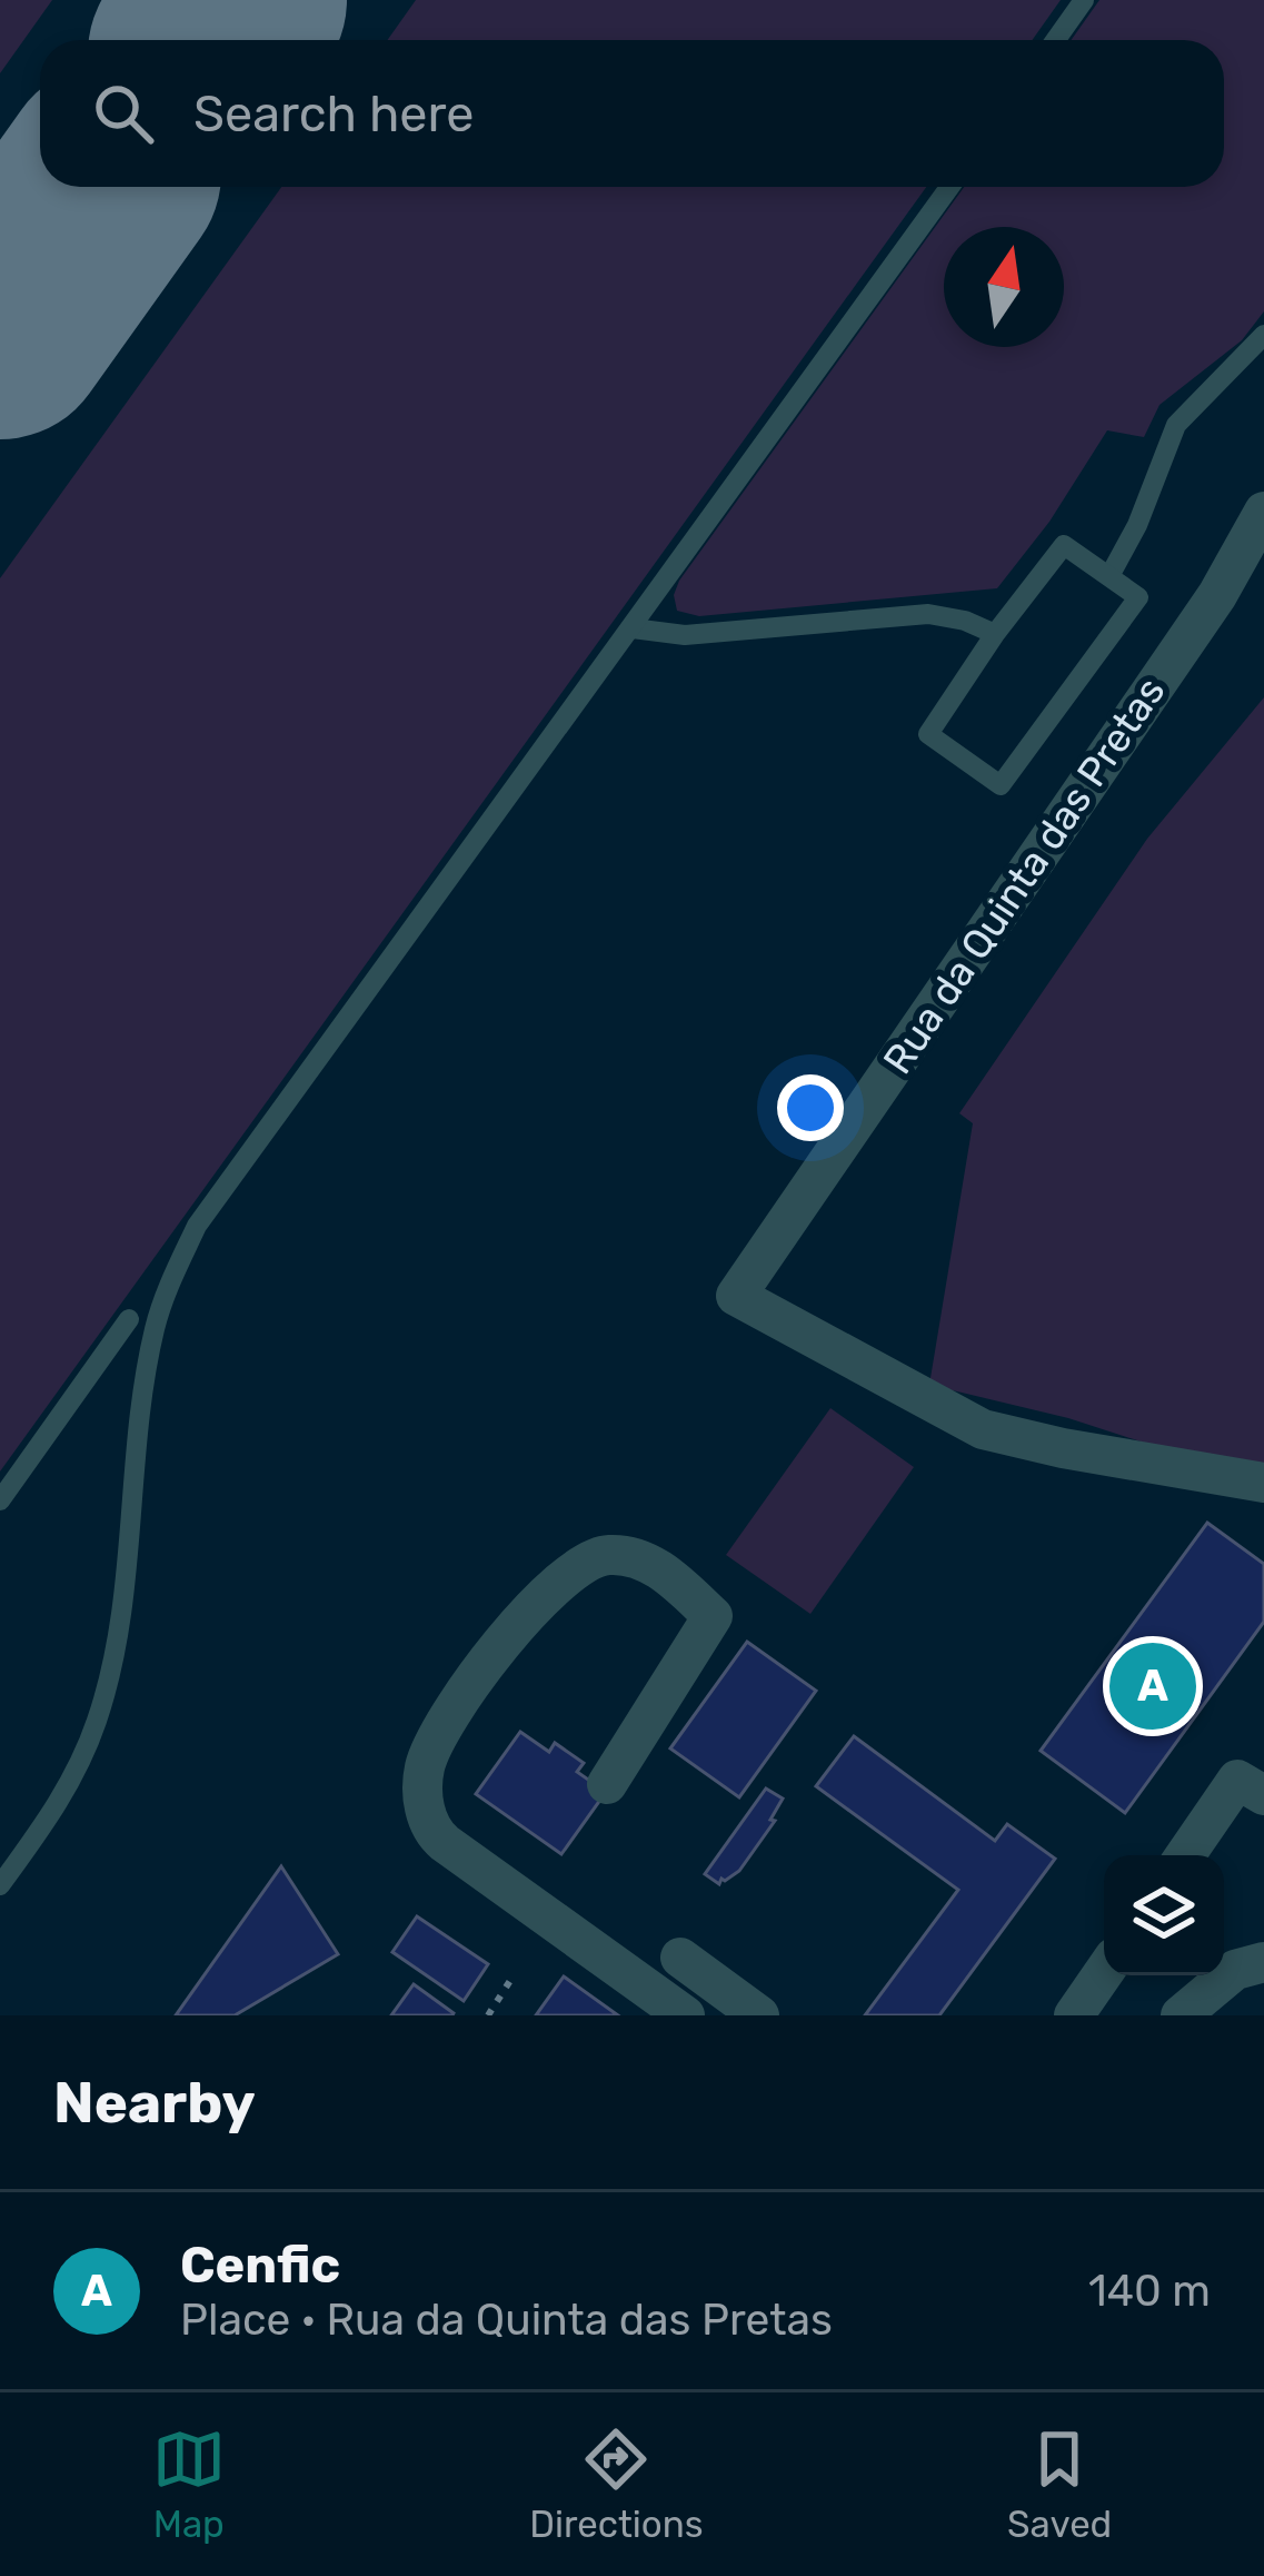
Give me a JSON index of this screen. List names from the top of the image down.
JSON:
{
  "streets": {
    "street": ["Rua da Quinta das Pretas"]
  },
  "north": "top",
  "page": {
    "search": "Search here",
    "pins": "A",
    "heading": "Nearby",
    "list": [
      {
        "mark": "A",
        "name": "Cenfic",
        "note": "Place · Rua da Quinta das Pretas",
        "value": "140 m"
      }
    ],
    "nav": ["Map", "Directions", "Saved"]
  }
}
